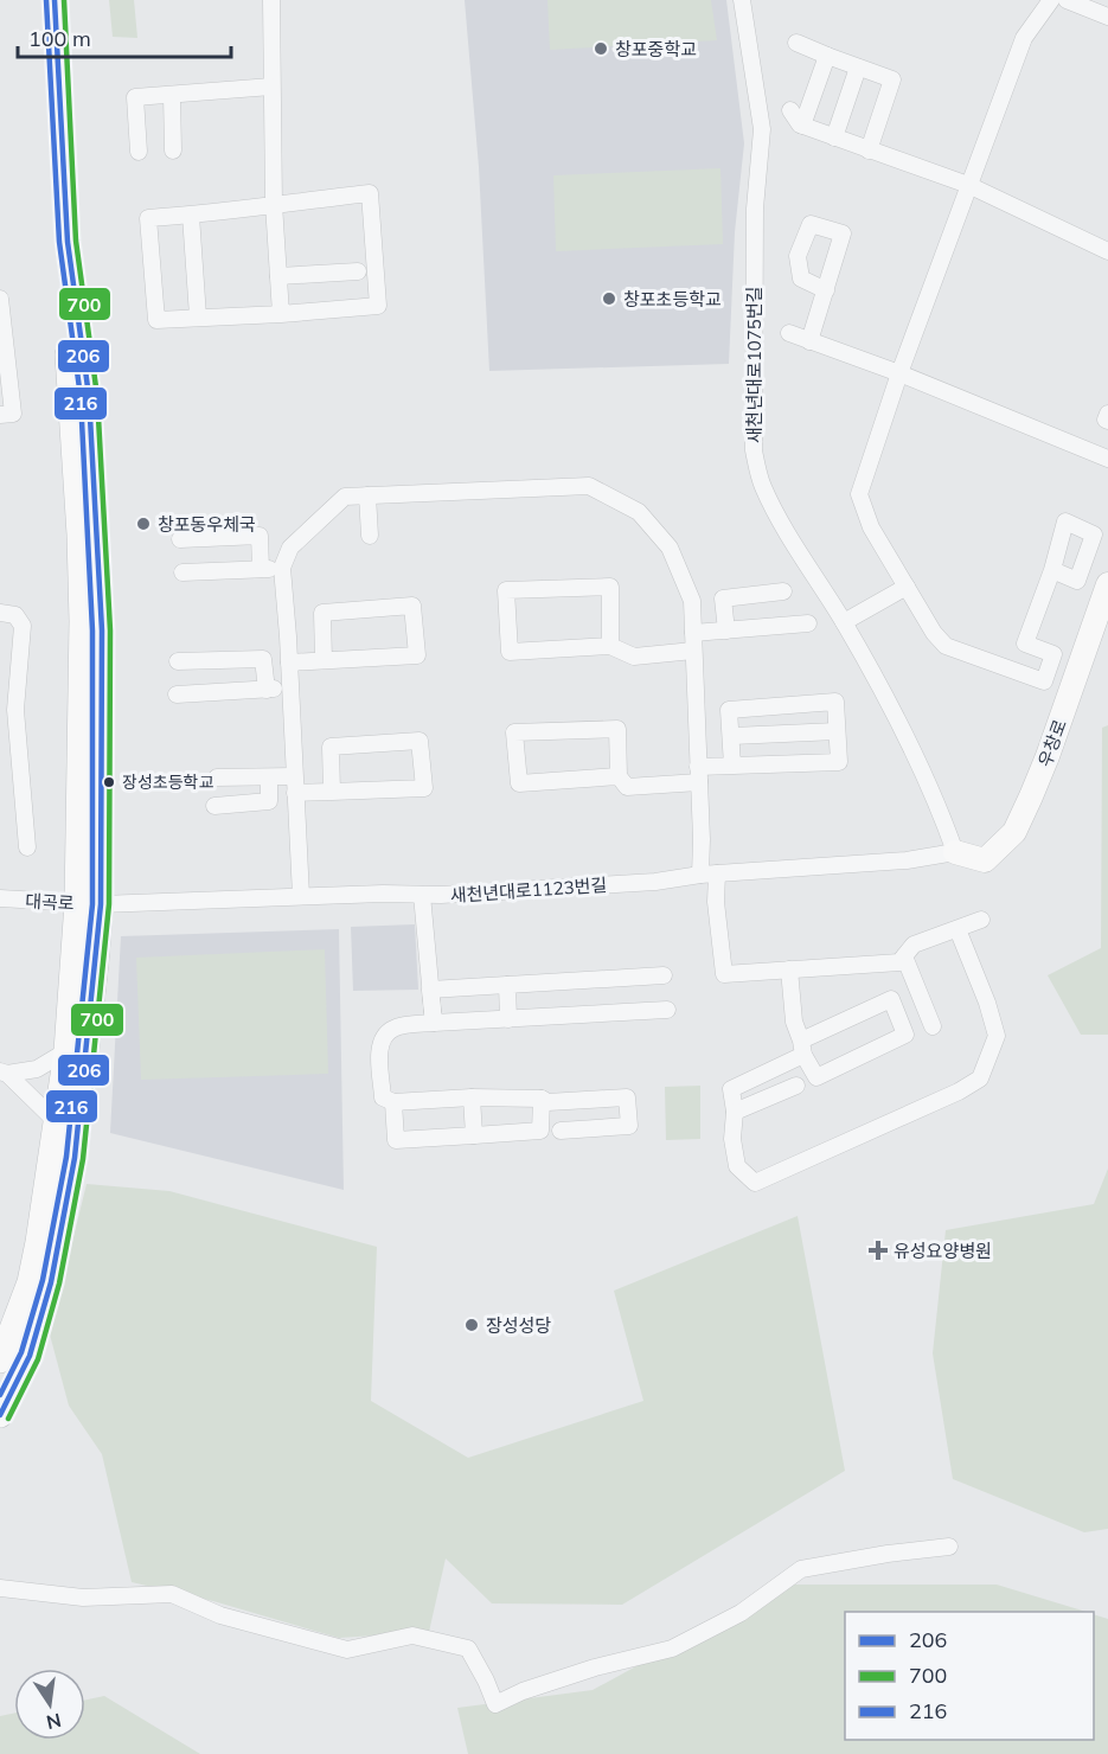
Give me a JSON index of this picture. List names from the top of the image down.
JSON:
{
  "streets": {
    "main road": ["우창로"],
    "street": ["새천년대로1075번길", "새천년대로1123번길", "대곡로"]
  },
  "crossings": [
    ["새천년대로1075번길", "우창로"],
    ["새천년대로1075번길", "새천년대로1123번길"],
    ["우창로", "새천년대로1123번길"],
    ["새천년대로1123번길", "대곡로"]
  ],
  "places": {
    "other": [
      "창포중학교",
      "창포초등학교",
      "창포동우체국",
      "장성초등학교",
      "장성성당"
    ],
    "health": ["유성요양병원"]
  },
  "lines": ["transit line 206", "transit line 700", "transit line 216"],
  "legend": ["206", "700", "216"],
  "scale_bar": "100 m",
  "north": "bottom"
}
